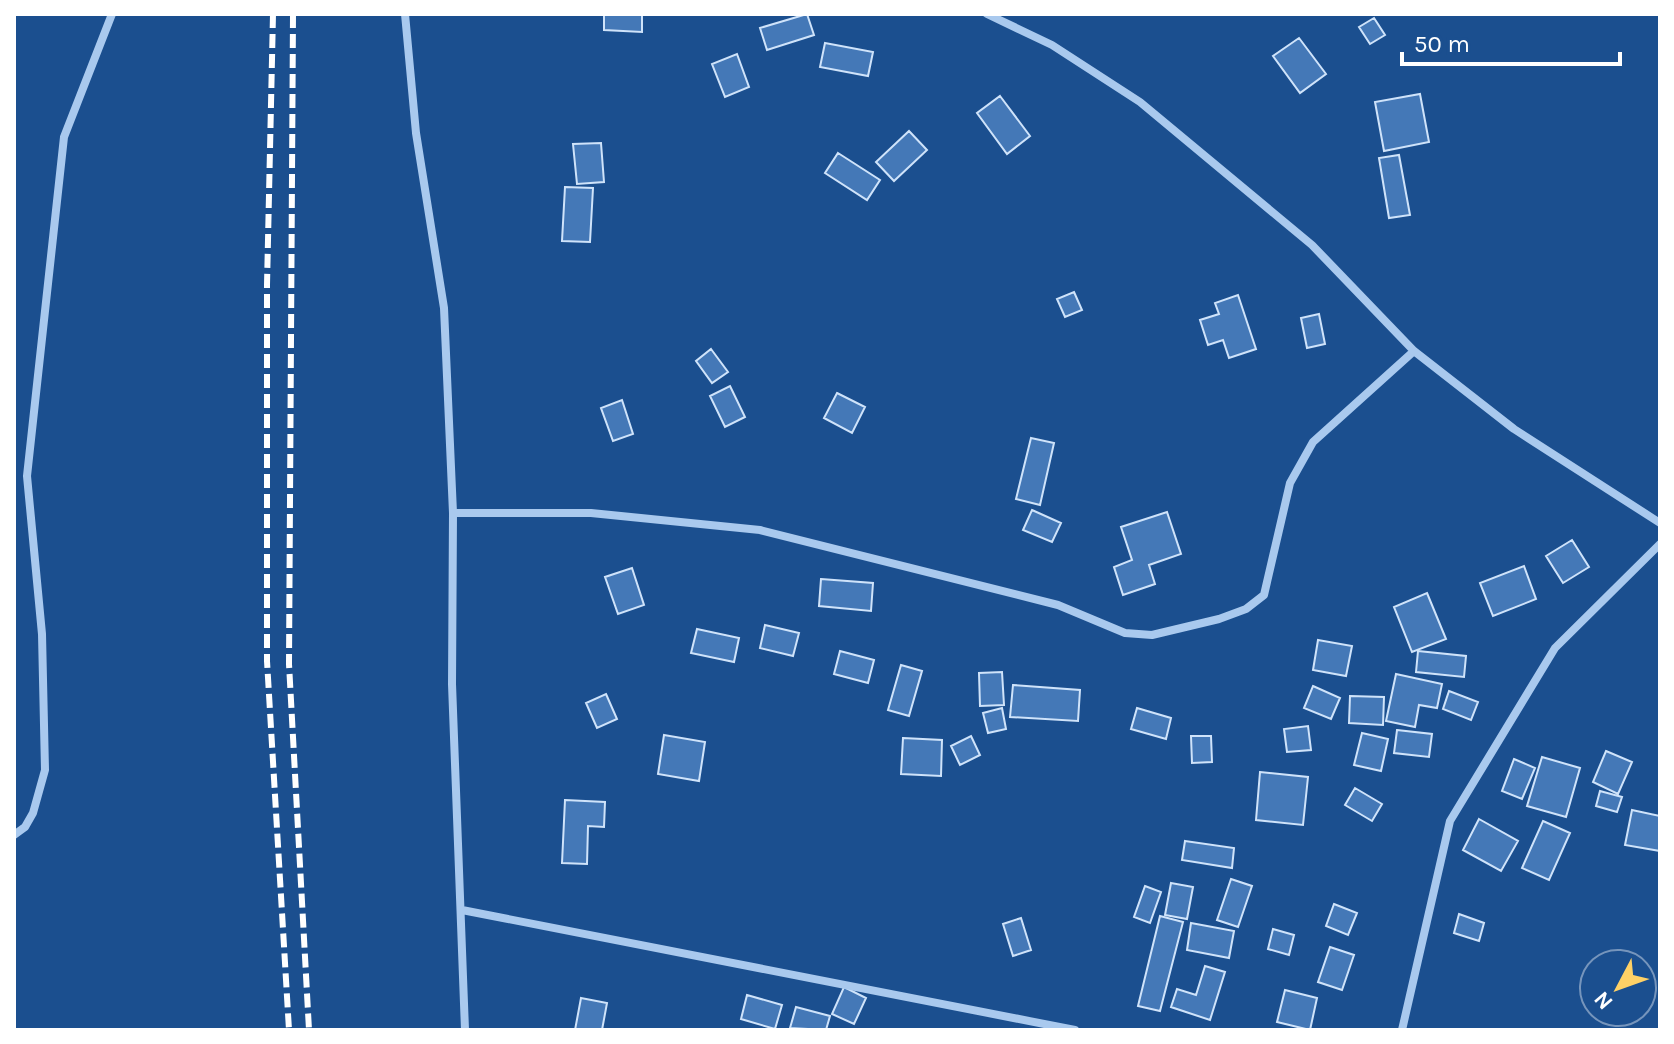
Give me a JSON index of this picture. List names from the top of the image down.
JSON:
{
  "scale_bar": "50 m",
  "north": "bottom left"
}
